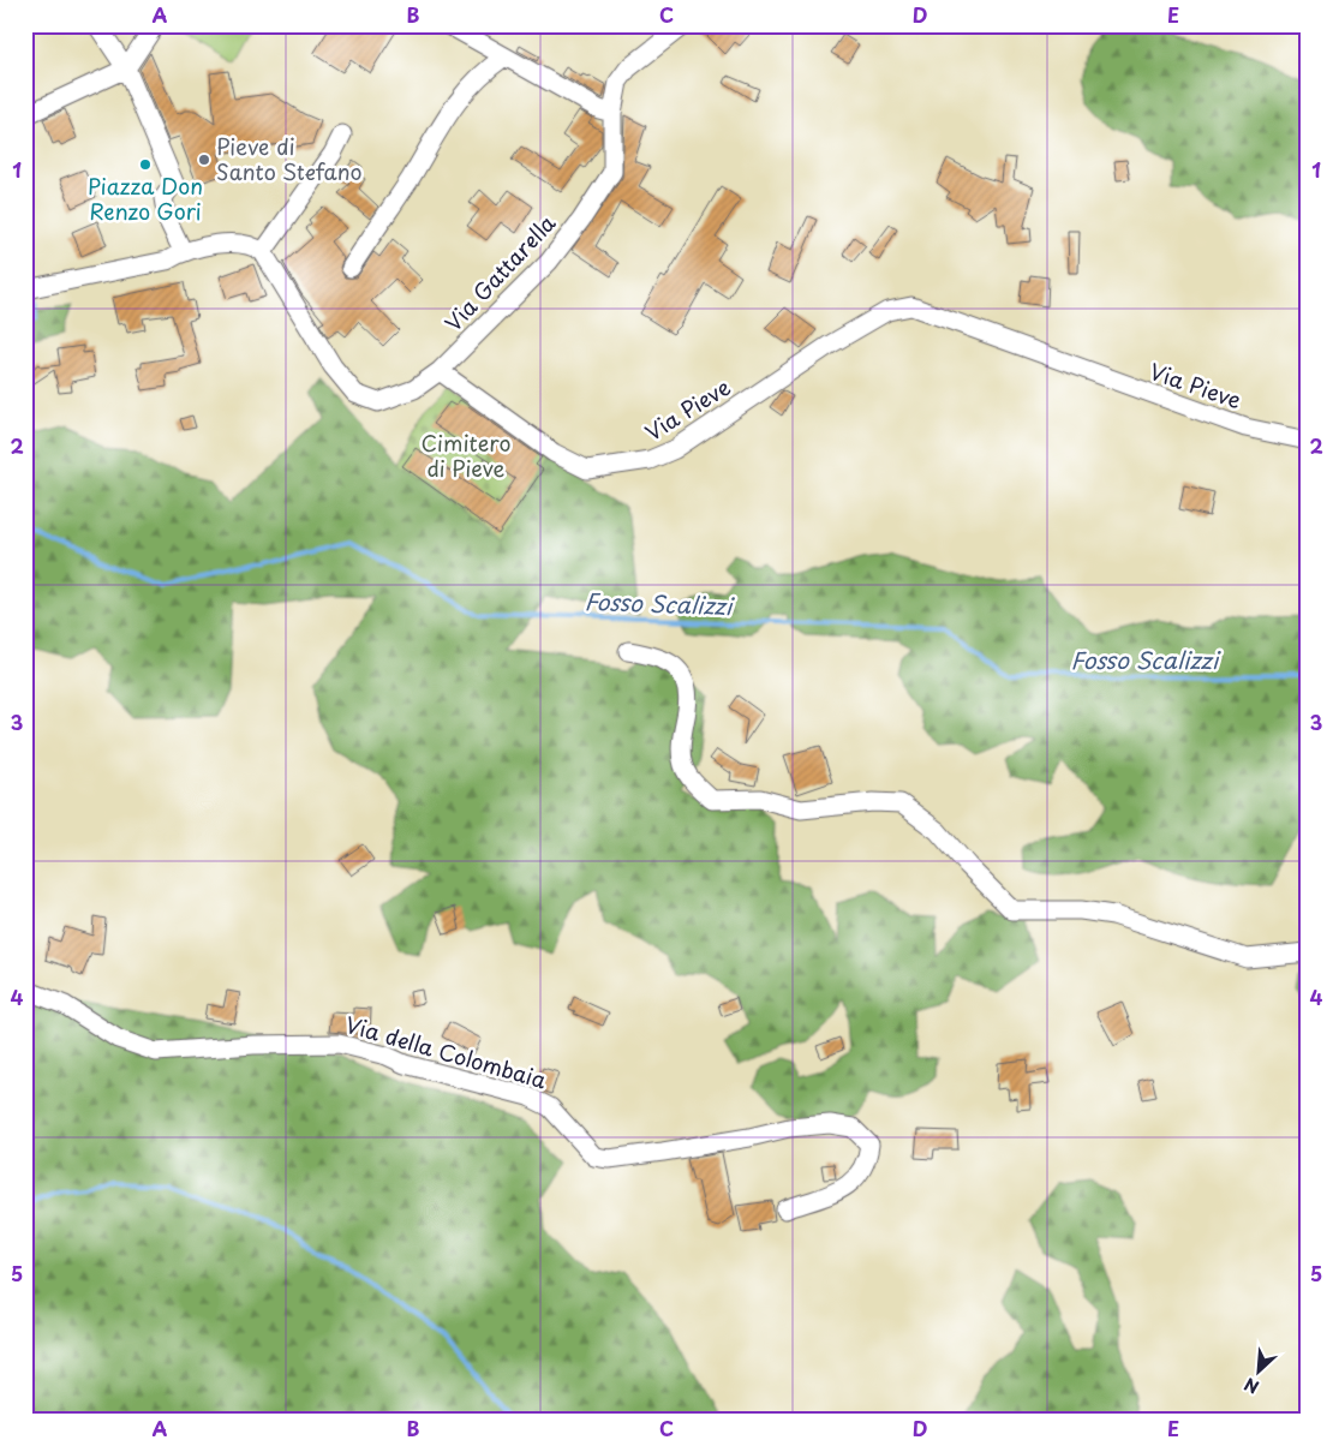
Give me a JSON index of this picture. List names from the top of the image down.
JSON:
{
  "streets": {
    "street": ["Via Gattarella", "Via Pieve", "Via della Colombaia"]
  },
  "crossings": [
    ["Via Gattarella", "Via Pieve"]
  ],
  "water": ["Fosso Scalizzi"],
  "parks": ["Cimitero di Pieve"],
  "places": ["Pieve di Santo Stefano", "Piazza Don Renzo Gori"],
  "north": "bottom left",
  "grid": {
    "columns": [
      "A",
      "B",
      "C",
      "D",
      "E"
    ],
    "rows": [
      "1",
      "2",
      "3",
      "4",
      "5"
    ]
  }
}
